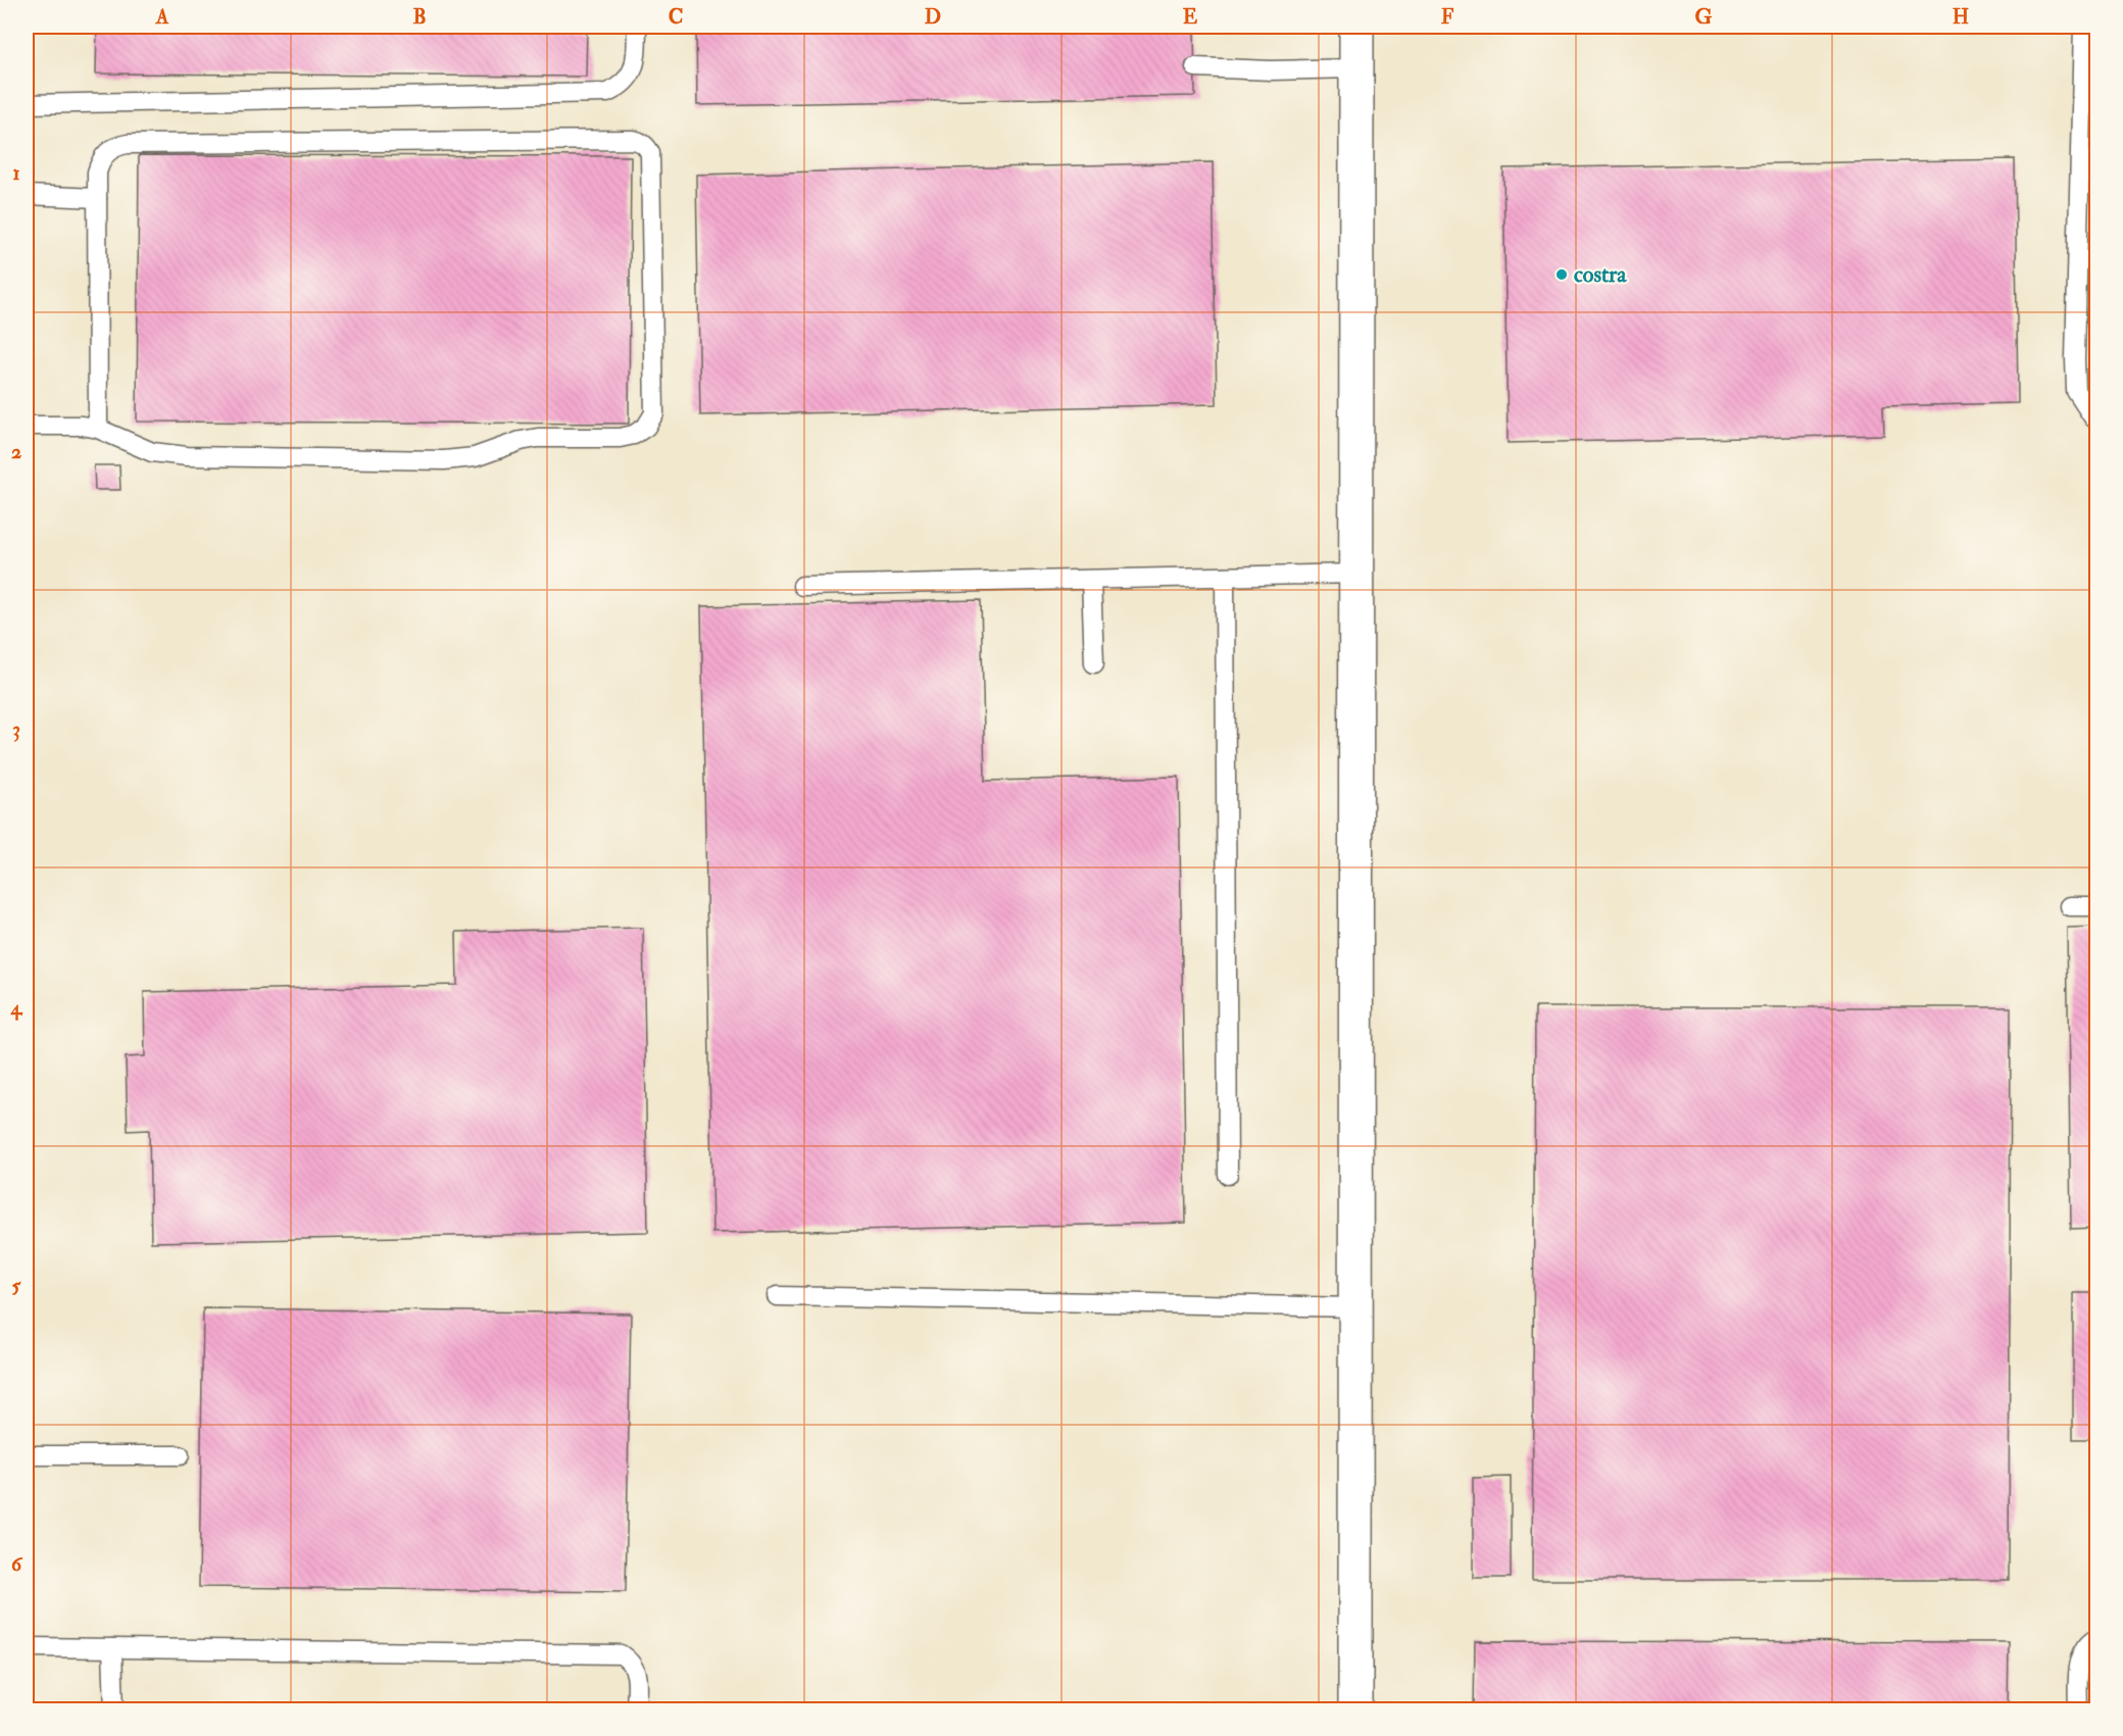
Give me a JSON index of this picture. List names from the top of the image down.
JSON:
{
  "places": ["costra"],
  "grid": {
    "columns": [
      "A",
      "B",
      "C",
      "D",
      "E",
      "F",
      "G",
      "H"
    ],
    "rows": [
      "1",
      "2",
      "3",
      "4",
      "5",
      "6"
    ]
  }
}
